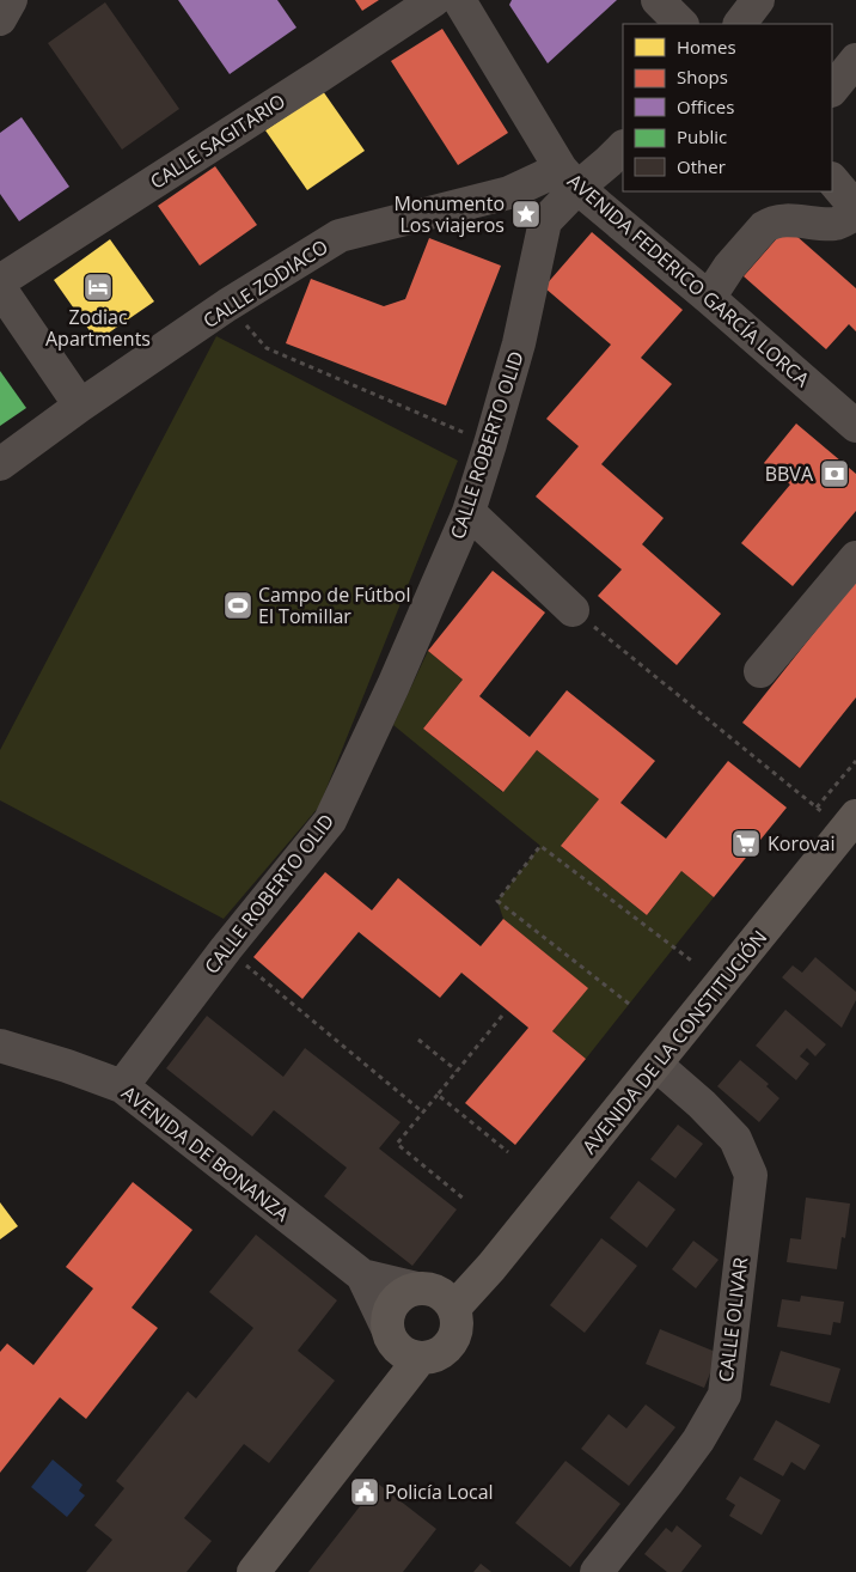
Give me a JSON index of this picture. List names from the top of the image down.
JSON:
{
  "streets": {
    "main road": ["AVENIDA DE LA CONSTITUCIÓN"],
    "street": [
      "CALLE SAGITARIO",
      "AVENIDA FEDERICO GARCÍA LORCA",
      "CALLE ZODIACO",
      "CALLE ROBERTO OLID",
      "AVENIDA DE BONANZA",
      "CALLE OLIVAR"
    ]
  },
  "crossings": [
    ["AVENIDA FEDERICO GARCÍA LORCA", "CALLE ZODIACO"],
    ["AVENIDA FEDERICO GARCÍA LORCA", "CALLE ROBERTO OLID"],
    ["CALLE ZODIACO", "CALLE ROBERTO OLID"],
    ["CALLE ROBERTO OLID", "AVENIDA DE BONANZA"],
    ["AVENIDA DE LA CONSTITUCIÓN", "AVENIDA DE BONANZA"],
    ["AVENIDA DE LA CONSTITUCIÓN", "CALLE OLIVAR"]
  ],
  "places": {
    "place": ["Monumento Los viajeros"],
    "hotel": ["Zodiac Apartments"],
    "bank": ["BBVA"],
    "sports": ["Campo de Fútbol El Tomillar"],
    "supermarket": ["Korovai"],
    "public building": ["Policía Local"]
  },
  "legend": [
    "Homes",
    "Shops",
    "Offices",
    "Public",
    "Other"
  ]
}
